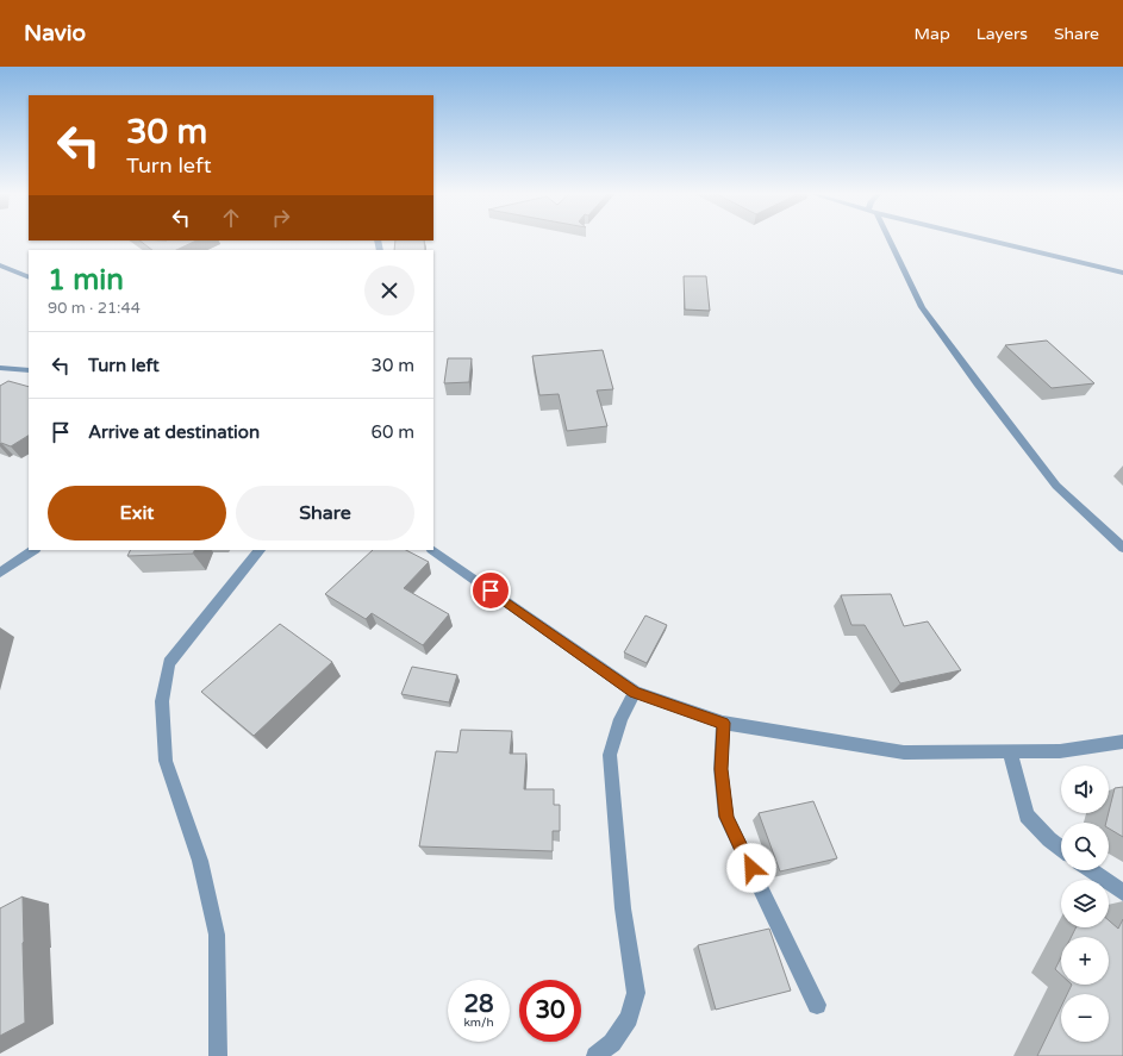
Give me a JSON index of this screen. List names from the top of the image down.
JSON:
{
  "page": {
    "header": "Navio",
    "nav": ["Map", "Layers", "Share"],
    "turn": ["30 m", "Turn left"],
    "heading": ["1 min", "90 m · 21:44"],
    "list": [
      {
        "name": "Turn left",
        "value": "30 m"
      },
      {
        "name": "Arrive at destination",
        "value": "60 m"
      }
    ],
    "buttons": ["Exit", "Share"],
    "map_buttons": ["+", "−"],
    "speed": "28 km/h",
    "limit": "30"
  }
}
